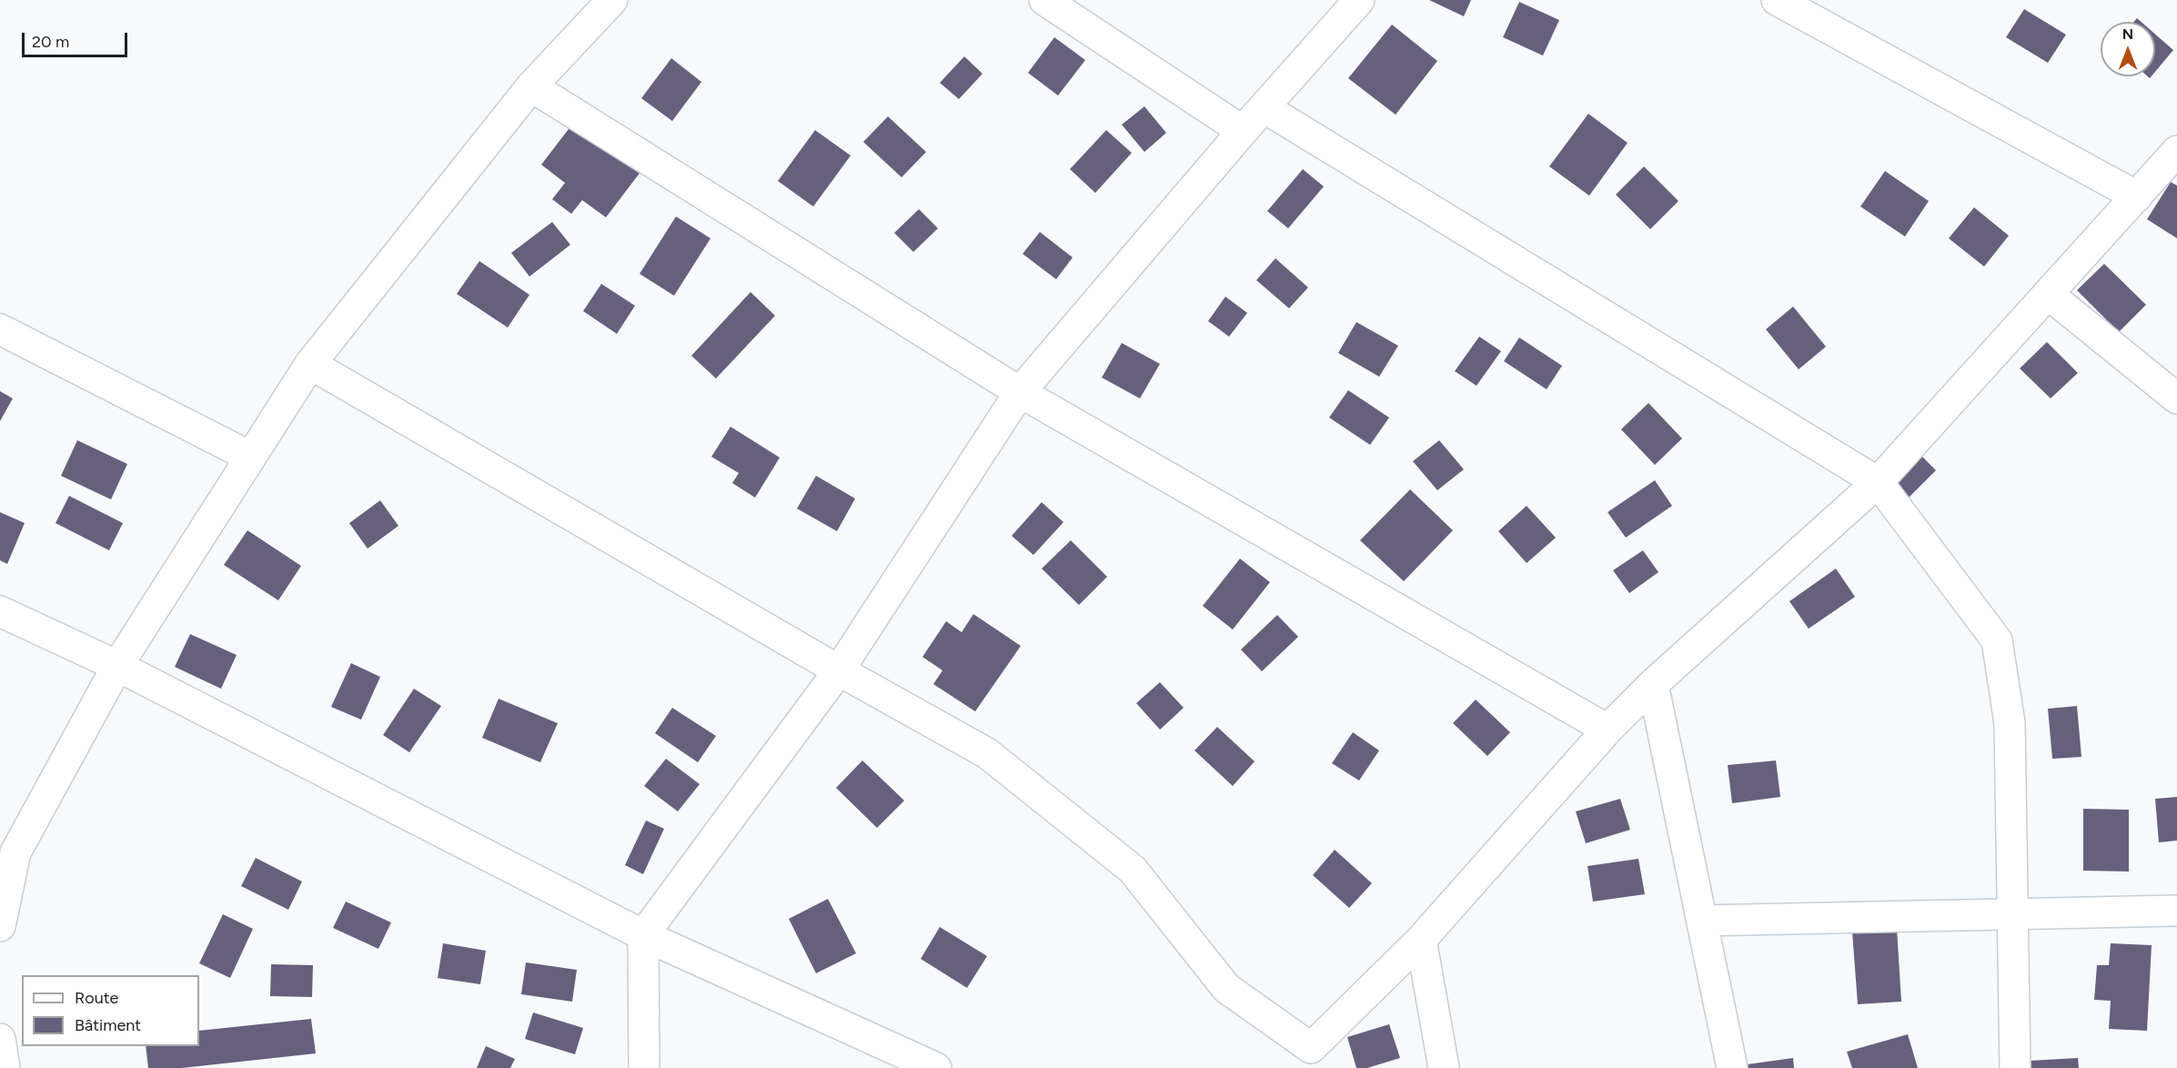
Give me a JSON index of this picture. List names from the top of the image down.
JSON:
{
  "legend": ["Route", "Bâtiment"],
  "scale_bar": "20 m",
  "north": "top"
}
